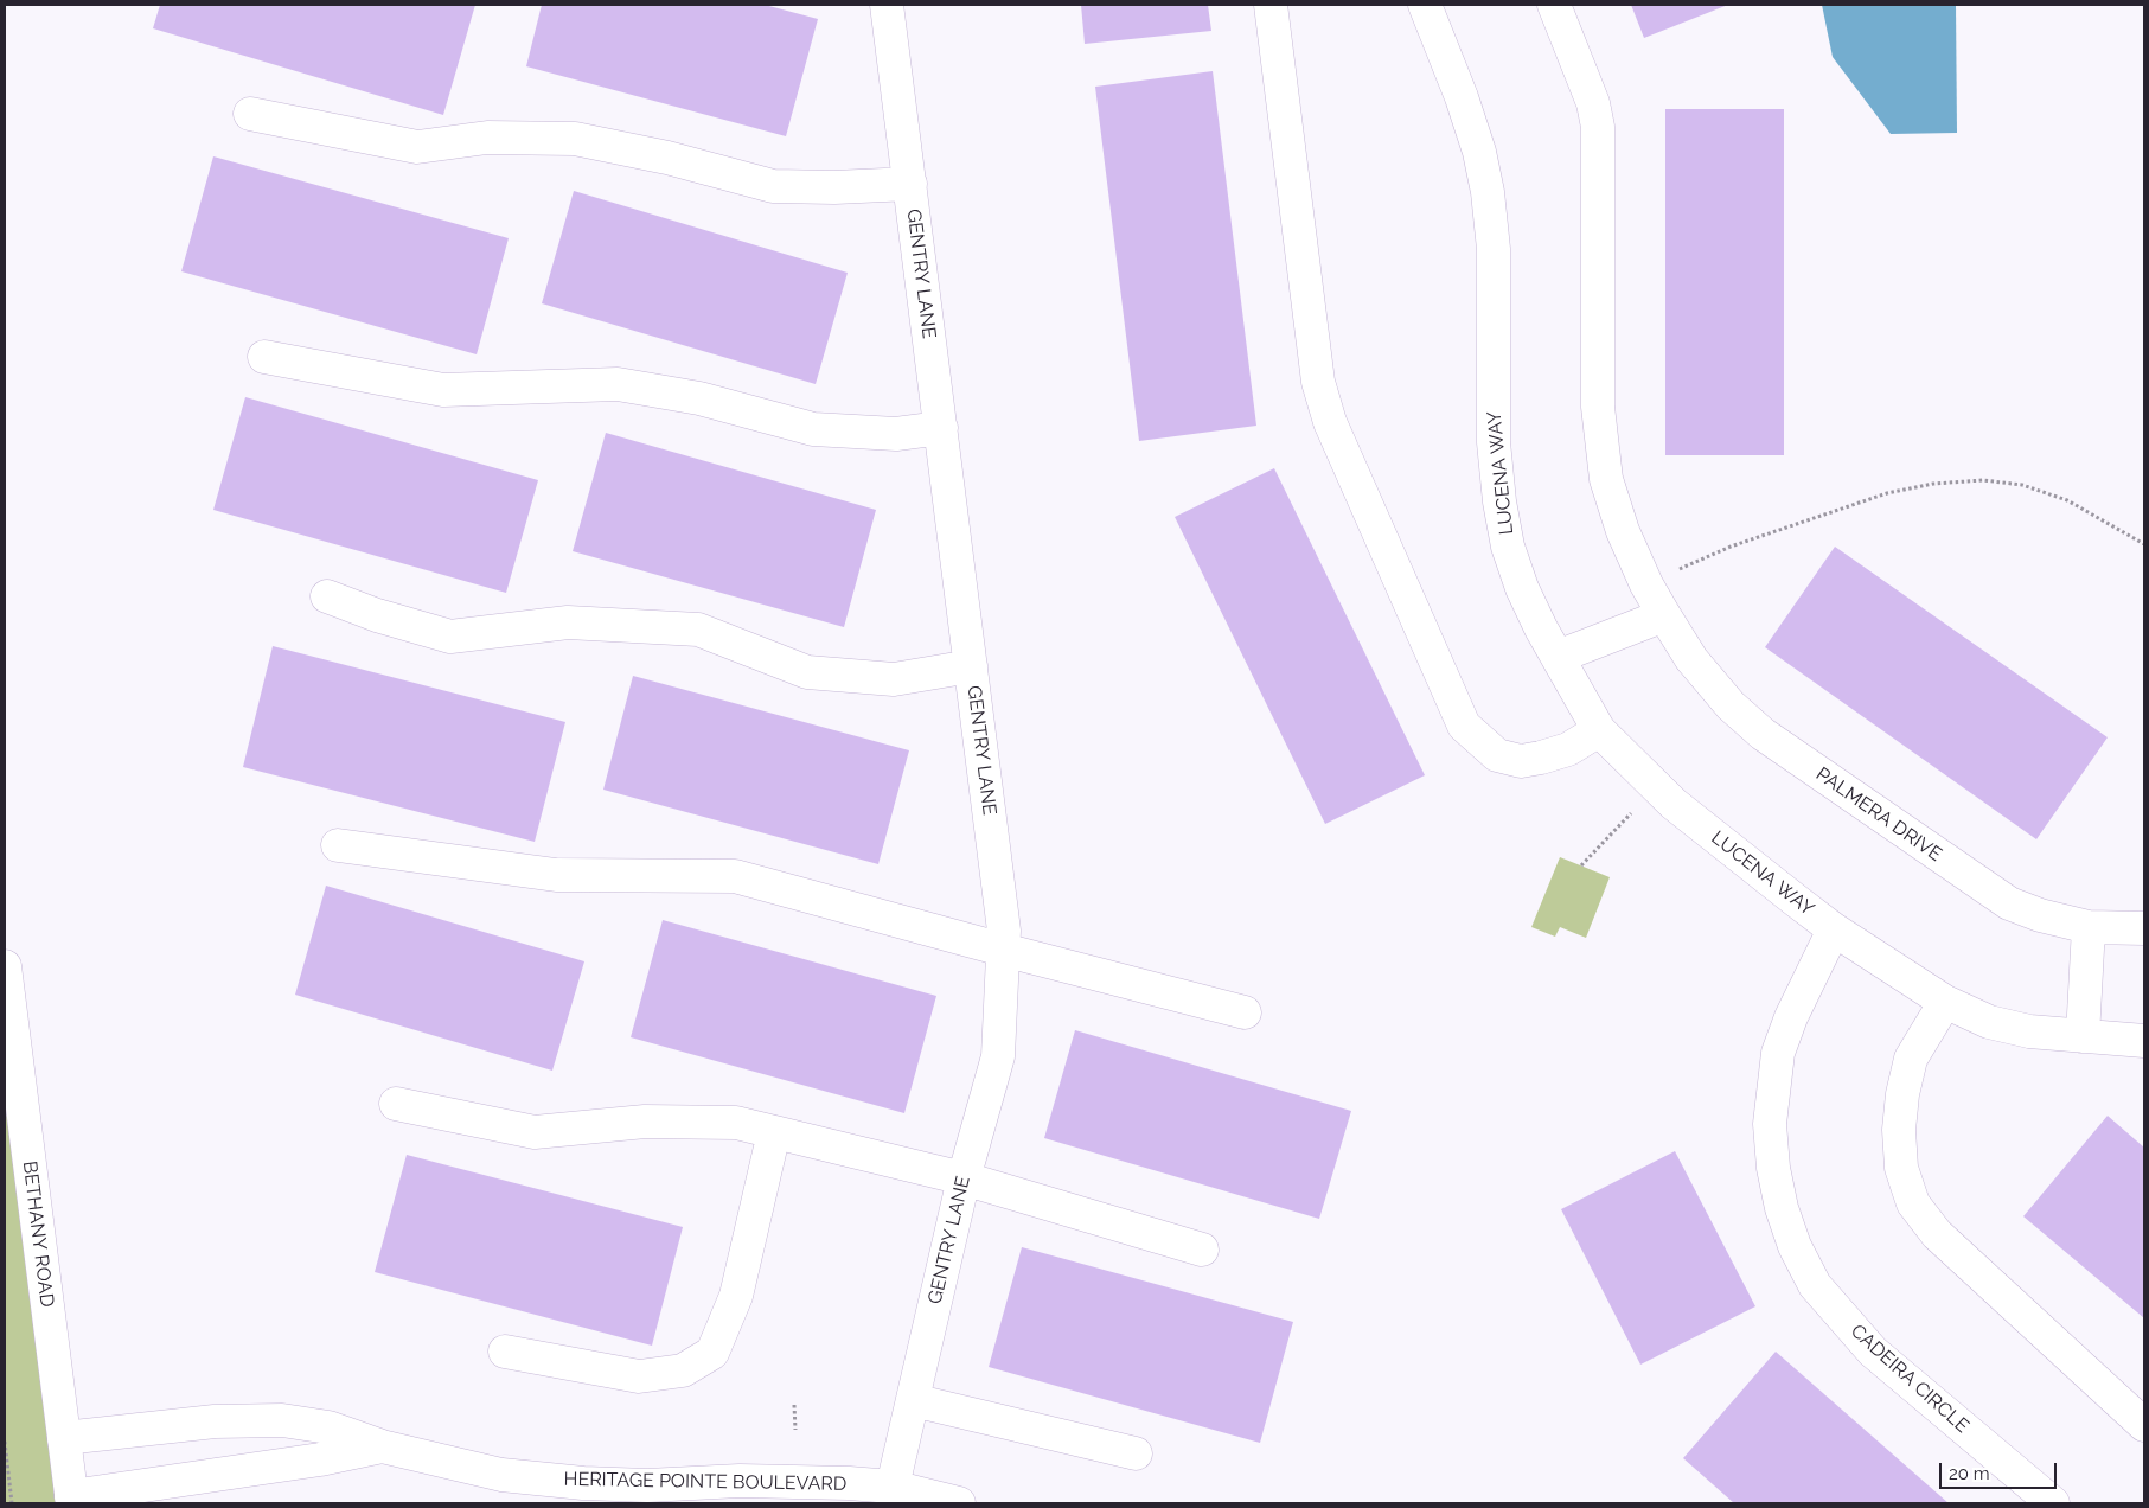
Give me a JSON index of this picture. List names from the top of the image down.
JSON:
{
  "streets": {
    "street": [
      "GENTRY LANE",
      "LUCENA WAY",
      "PALMERA DRIVE",
      "BETHANY ROAD",
      "CADEIRA CIRCLE",
      "HERITAGE POINTE BOULEVARD"
    ]
  },
  "crossings": [
    ["GENTRY LANE", "HERITAGE POINTE BOULEVARD"],
    ["LUCENA WAY", "CADEIRA CIRCLE"],
    ["BETHANY ROAD", "HERITAGE POINTE BOULEVARD"]
  ],
  "scale_bar": "20 m"
}
